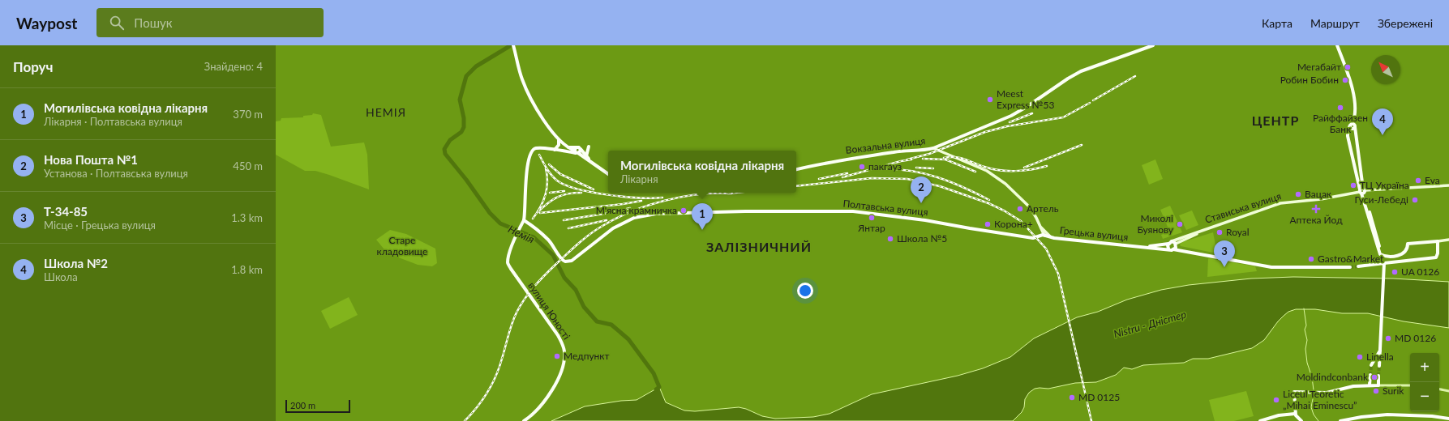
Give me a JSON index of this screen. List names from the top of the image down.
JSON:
{
  "streets": {
    "highway": ["Полтавська вулиця", "Грецька вулиця"],
    "main road": ["Вокзальна вулиця", "Стависька вулиця", "вулиця Юності"]
  },
  "crossings": [
    ["Вокзальна вулиця", "Полтавська вулиця"],
    ["Вокзальна вулиця", "Грецька вулиця"],
    ["Полтавська вулиця", "Грецька вулиця"],
    ["Полтавська вулиця", "вулиця Юності"],
    ["Стависька вулиця", "Грецька вулиця"]
  ],
  "districts": ["НЕМІЯ", "ЦЕНТР", "ЗАЛІЗНИЧНИЙ"],
  "water": ["Немія", "Nistru - Дністер"],
  "parks": ["Старе кладовище"],
  "places": {
    "other": [
      "Мегабайт",
      "Робин Бобин",
      "Meest Express №53",
      "Райффайзен Банк",
      "пакгауз",
      "Eva",
      "ТЦ Україна",
      "Вацак",
      "Гуси-Лебеді",
      "Артель",
      "М'ясна крамничка",
      "Янтар",
      "Корона+",
      "Миколі Буянову",
      "Royal",
      "Школа №5",
      "Gastro&Market",
      "UA 0126",
      "MD 0126",
      "Медпункт",
      "Linella",
      "Moldindconbank",
      "Surik",
      "MD 0125",
      "Liceul Teoretic „Mihai Eminescu”"
    ],
    "health": ["Аптека Йод"]
  },
  "scale_bar": "200 m",
  "north": "top left",
  "page": {
    "header": "Waypost",
    "search": "Пошук",
    "nav": ["Карта", "Маршрут", "Збережені"],
    "heading": ["Поруч", "Знайдено: 4"],
    "list": [
      {
        "mark": "1",
        "name": "Могилівська ковідна лікарня",
        "note": "Лікарня · Полтавська вулиця",
        "value": "370 m"
      },
      {
        "mark": "2",
        "name": "Нова Пошта №1",
        "note": "Установа · Полтавська вулиця",
        "value": "450 m"
      },
      {
        "mark": "3",
        "name": "Т-34-85",
        "note": "Місце · Грецька вулиця",
        "value": "1.3 km"
      },
      {
        "mark": "4",
        "name": "Школа №2",
        "note": "Школа",
        "value": "1.8 km"
      }
    ],
    "pins": [
      "4",
      "2",
      "1",
      "3"
    ],
    "popup": ["Могилівська ковідна лікарня", "Лікарня"],
    "map_buttons": ["+", "−"],
    "scale": "200 m"
  }
}
